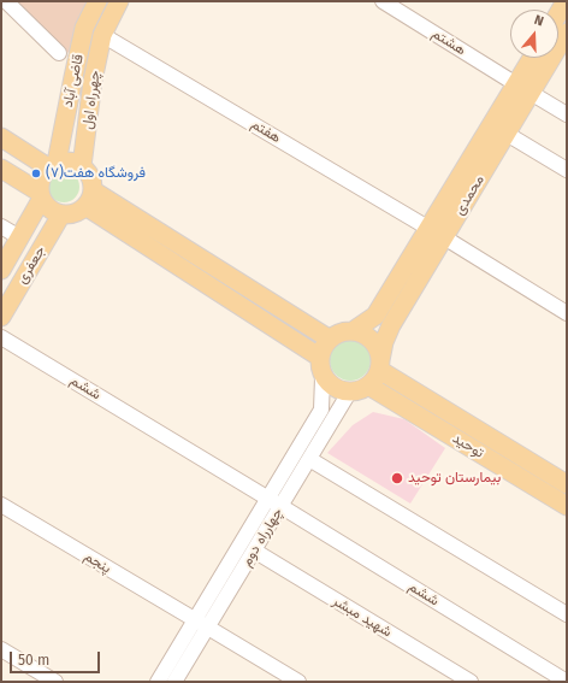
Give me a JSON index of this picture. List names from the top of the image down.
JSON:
{
  "streets": {
    "main road": [
      "قاضی آباد",
      "چهرراه اول",
      "محمدی",
      "جعفری",
      "توحید"
    ],
    "street": [
      "هشتم",
      "هفتم",
      "ششم",
      "چهارراه دوم",
      "پنجم",
      "شهید مبشر"
    ]
  },
  "crossings": [
    ["هشتم", "محمدی"],
    ["قاضی آباد", "چهرراه اول"],
    ["قاضی آباد", "جعفری"],
    ["چهرراه اول", "هفتم"],
    ["چهرراه اول", "جعفری"],
    ["هفتم", "محمدی"],
    ["محمدی", "توحید"],
    ["محمدی", "چهارراه دوم"],
    ["ششم", "چهارراه دوم"],
    ["توحید", "چهارراه دوم"],
    ["چهارراه دوم", "پنجم"],
    ["چهارراه دوم", "شهید مبشر"]
  ],
  "places": ["فروشگاه هفت(۷)", "بیمارستان توحید"],
  "scale_bar": "50 m",
  "north": "top"
}
